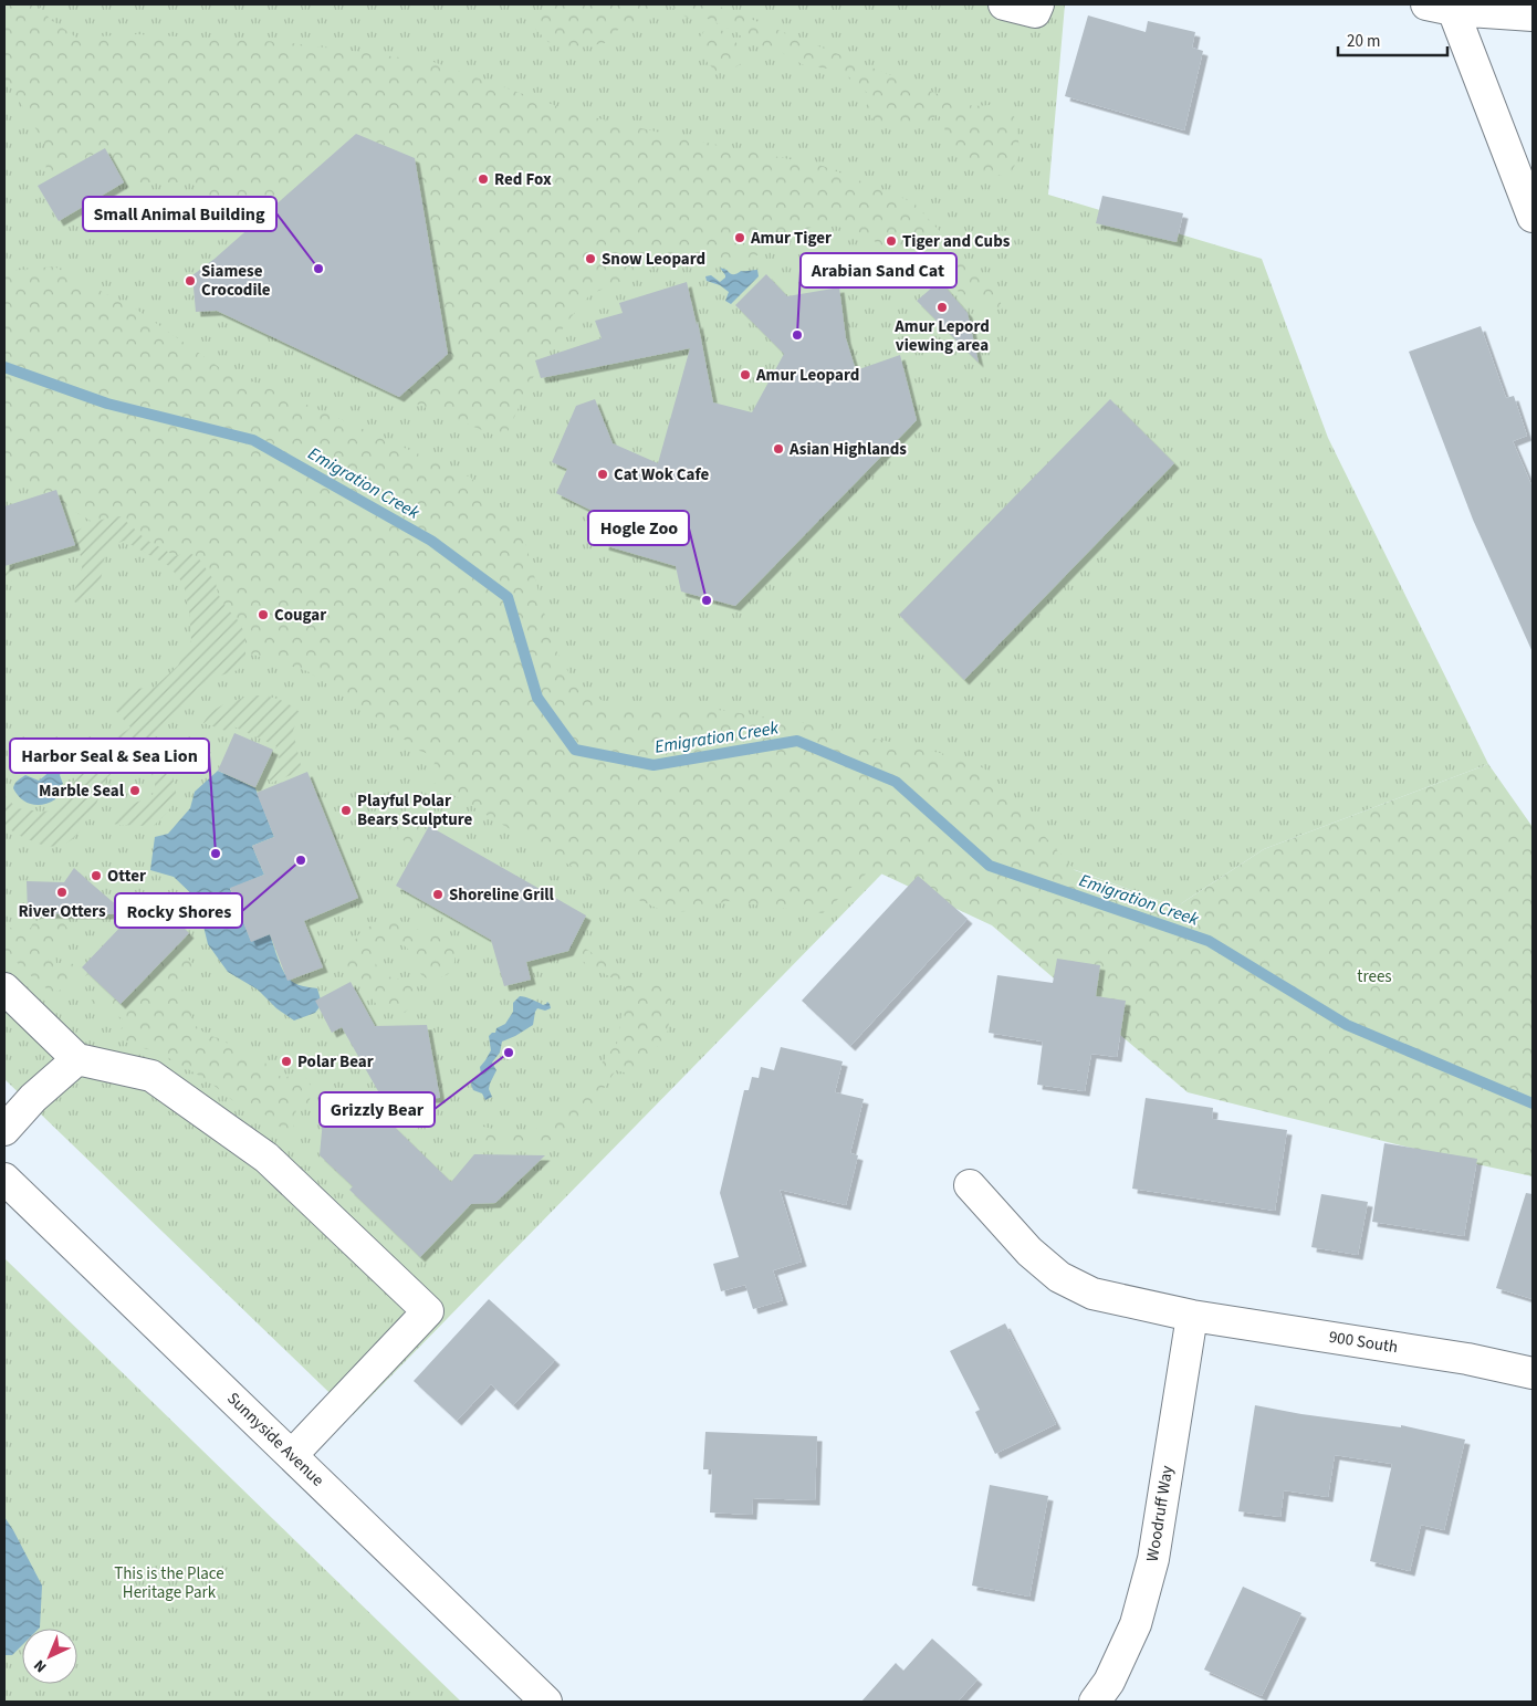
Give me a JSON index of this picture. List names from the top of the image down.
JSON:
{
  "streets": {
    "street": ["900 South", "Sunnyside Avenue", "Woodruff Way"]
  },
  "crossings": [
    ["900 South", "Woodruff Way"]
  ],
  "water": ["Emigration Creek"],
  "parks": ["trees", "This is the Place Heritage Park"],
  "places": [
    "Red Fox",
    "Amur Tiger",
    "Tiger and Cubs",
    "Snow Leopard",
    "Small Animal Building",
    "Siamese Crocodile",
    "Amur Lepord viewing area",
    "Arabian Sand Cat",
    "Amur Leopard",
    "Asian Highlands",
    "Cat Wok Cafe",
    "Hogle Zoo",
    "Cougar",
    "Marble Seal",
    "Playful Polar Bears Sculpture",
    "Harbor Seal & Sea Lion",
    "Rocky Shores",
    "Otter",
    "River Otters",
    "Shoreline Grill",
    "Grizzly Bear",
    "Polar Bear"
  ],
  "scale_bar": "20 m",
  "north": "bottom left"
}
